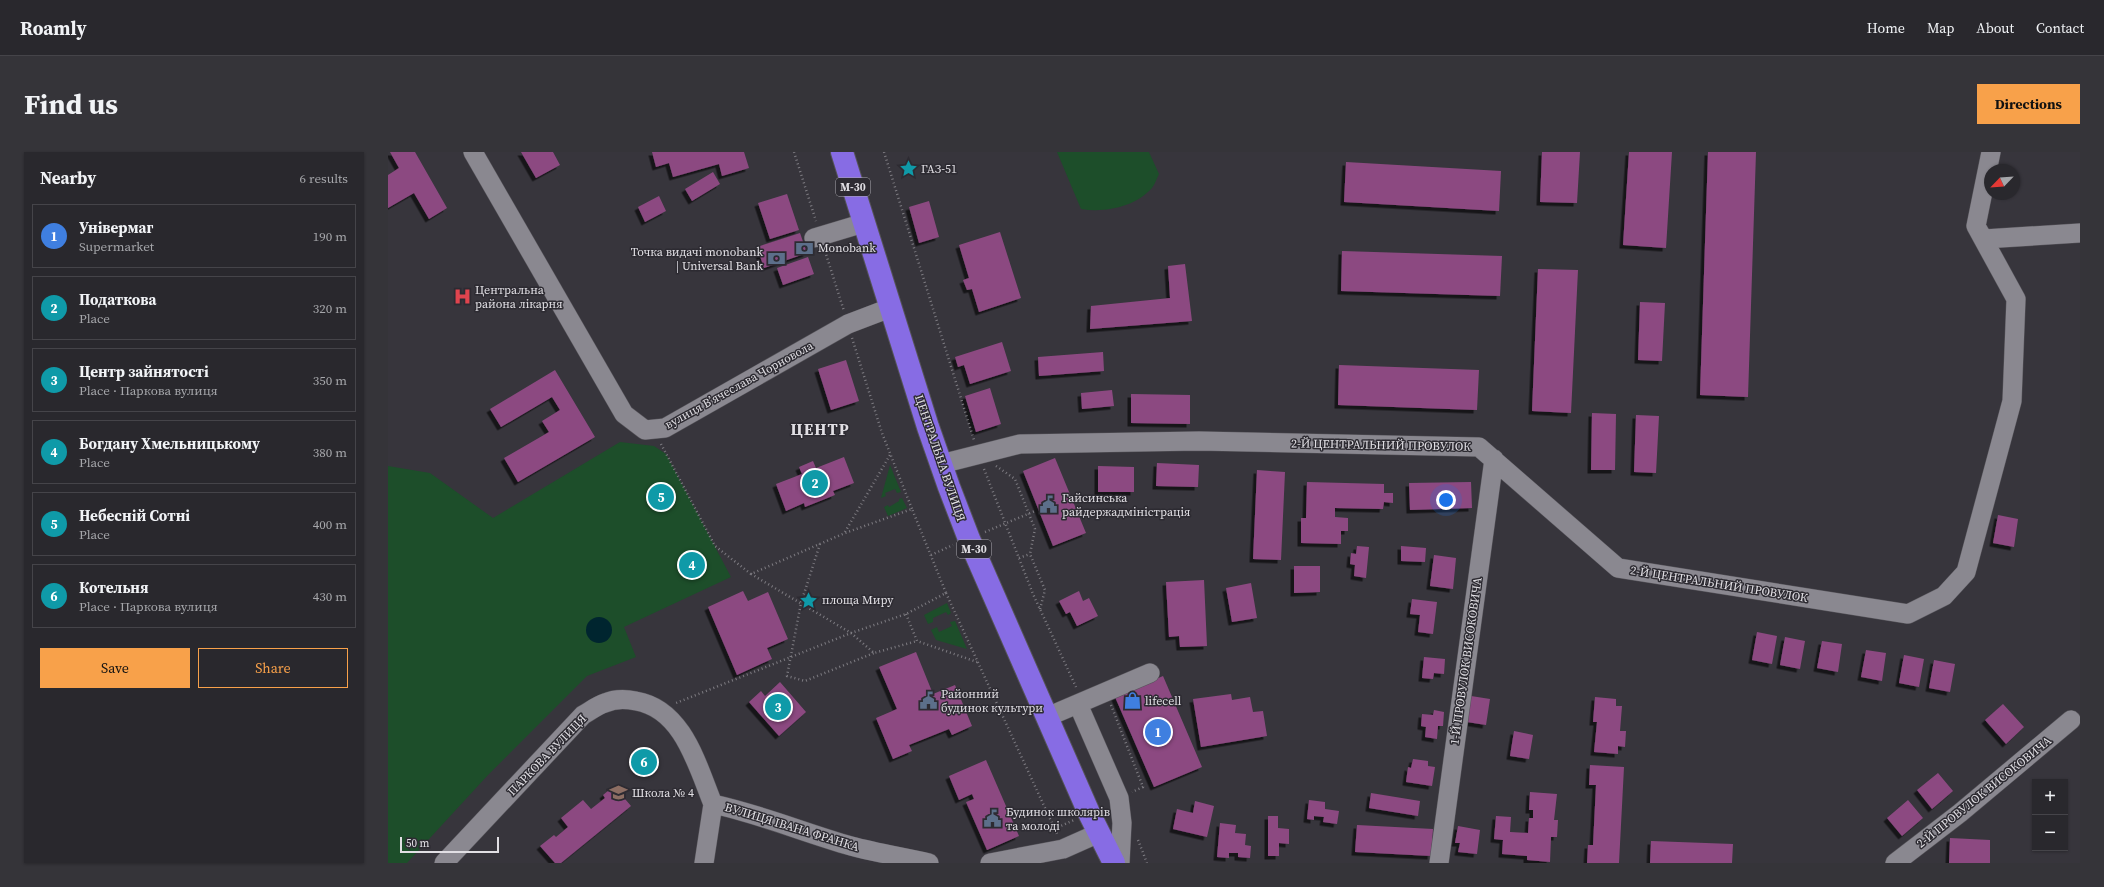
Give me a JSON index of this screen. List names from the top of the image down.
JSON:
{
  "streets": {
    "highway": ["М-30", "ЦЕНТРАЛЬНА ВУЛИЦЯ"],
    "street": [
      "вулиця Вʼячеслава Чорновола",
      "2-Й ЦЕНТРАЛЬНИЙ ПРОВУЛОК",
      "1-Й ПРОВУЛОК ВИСОКОВИЧА",
      "ПАРКОВА ВУЛИЦЯ",
      "2-Й ПРОВУЛОК ВИСОКОВИЧА",
      "ВУЛИЦЯ ІВАНА ФРАНКА"
    ]
  },
  "crossings": [
    ["вулиця Вʼячеслава Чорновола", "ЦЕНТРАЛЬНА ВУЛИЦЯ"],
    ["2-Й ЦЕНТРАЛЬНИЙ ПРОВУЛОК", "ЦЕНТРАЛЬНА ВУЛИЦЯ"],
    ["2-Й ЦЕНТРАЛЬНИЙ ПРОВУЛОК", "1-Й ПРОВУЛОК ВИСОКОВИЧА"],
    ["ПАРКОВА ВУЛИЦЯ", "ВУЛИЦЯ ІВАНА ФРАНКА"]
  ],
  "districts": ["ЦЕНТР"],
  "places": {
    "place": ["ГАЗ-51", "площа Миру"],
    "bank": ["Monobank", "Точка видачі monobank | Universal Bank"],
    "hospital": ["Центральна района лікарня"],
    "public building": ["Гайсинська райдержадміністрація", "Районний будинок культури", "Будинок школярів та молоді"],
    "shop": ["lifecell"],
    "school or university": ["Школа № 4"]
  },
  "scale_bar": "50 m",
  "north": "bottom left",
  "page": {
    "header": "Roamly",
    "nav": [
      "Home",
      "Map",
      "About",
      "Contact"
    ],
    "buttons": [
      "Directions",
      ["Save", "Share"]
    ],
    "title": "Find us",
    "heading": ["Nearby", "6 results"],
    "list": [
      {
        "mark": "1",
        "name": "Універмаг",
        "note": "Supermarket",
        "value": "190 m"
      },
      {
        "mark": "2",
        "name": "Податкова",
        "note": "Place",
        "value": "320 m"
      },
      {
        "mark": "3",
        "name": "Центр зайнятості",
        "note": "Place · Паркова вулиця",
        "value": "350 m"
      },
      {
        "mark": "4",
        "name": "Богдану Хмельницькому",
        "note": "Place",
        "value": "380 m"
      },
      {
        "mark": "5",
        "name": "Небесній Сотні",
        "note": "Place",
        "value": "400 m"
      },
      {
        "mark": "6",
        "name": "Котельня",
        "note": "Place · Паркова вулиця",
        "value": "430 m"
      }
    ],
    "pins": [
      "2",
      "5",
      "4",
      "3",
      "1",
      "6"
    ],
    "map_buttons": ["+", "−"],
    "scale": "50 m"
  }
}
